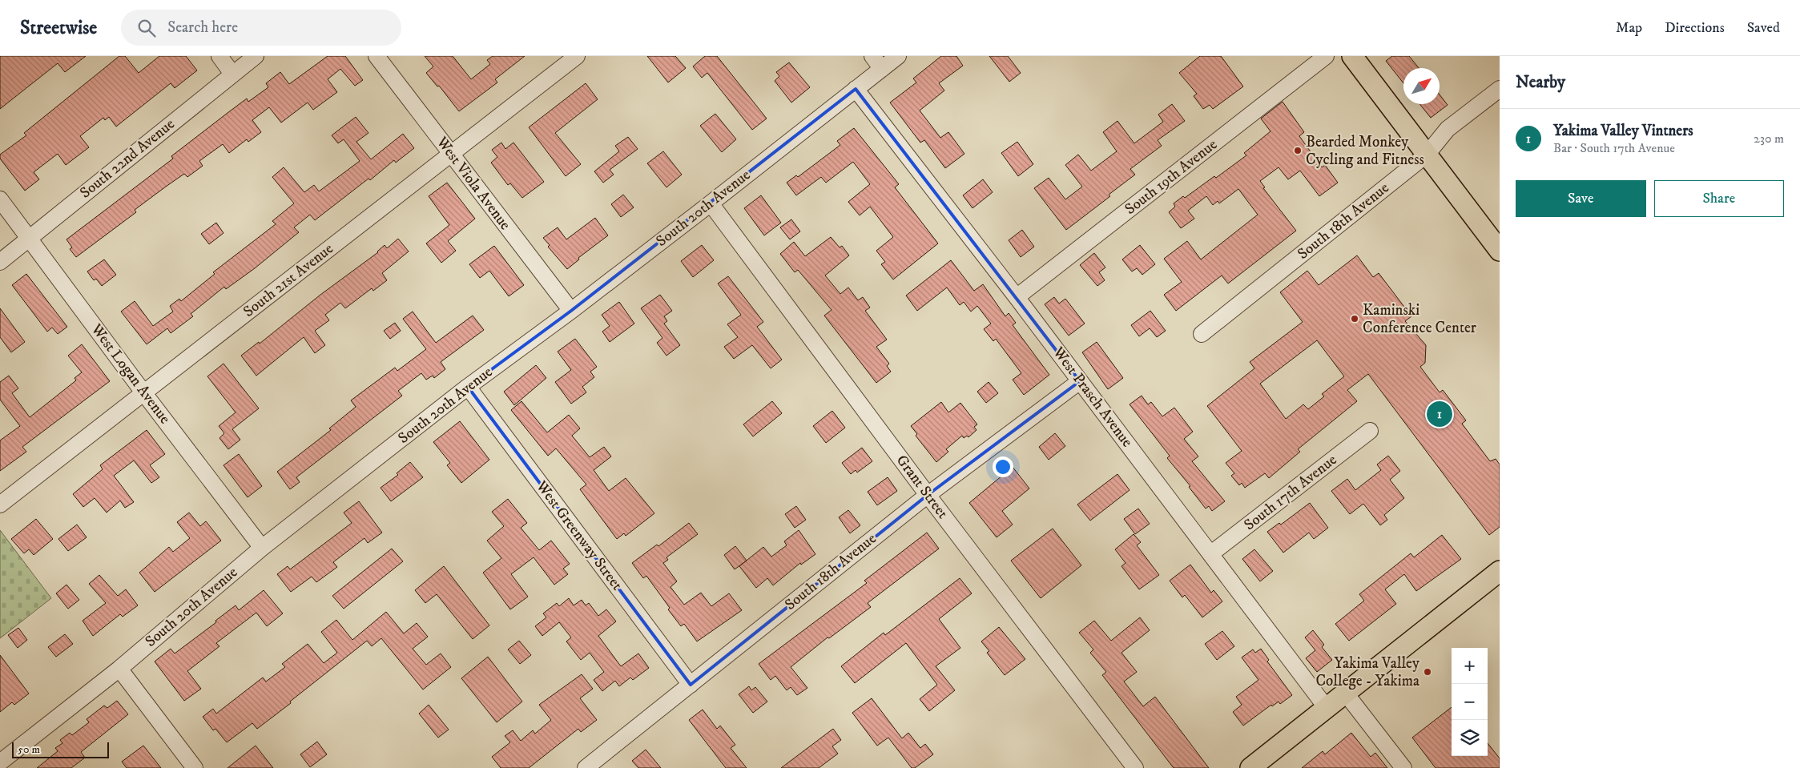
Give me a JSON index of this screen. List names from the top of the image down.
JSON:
{
  "streets": {
    "street": [
      "South 22nd Avenue",
      "South 19th Avenue",
      "West Viola Avenue",
      "South 20th Avenue",
      "South 18th Avenue",
      "South 21st Avenue",
      "West Logan Avenue",
      "West Prasch Avenue",
      "Grant Street",
      "South 17th Avenue",
      "West Greenway Street"
    ]
  },
  "crossings": [
    ["South 22nd Avenue", "West Logan Avenue"],
    ["South 19th Avenue", "West Prasch Avenue"],
    ["West Viola Avenue", "South 20th Avenue"],
    ["West Viola Avenue", "South 21st Avenue"],
    ["South 20th Avenue", "West Logan Avenue"],
    ["South 20th Avenue", "West Prasch Avenue"],
    ["South 20th Avenue", "Grant Street"],
    ["South 20th Avenue", "West Greenway Street"],
    ["South 18th Avenue", "West Prasch Avenue"],
    ["South 18th Avenue", "Grant Street"],
    ["South 18th Avenue", "West Greenway Street"],
    ["South 21st Avenue", "West Logan Avenue"],
    ["West Prasch Avenue", "South 17th Avenue"]
  ],
  "places": ["Bearded Monkey Cycling and Fitness", "Kaminski Conference Center", "Yakima Valley College - Yakima"],
  "scale_bar": "50 m",
  "north": "top right",
  "page": {
    "header": "Streetwise",
    "search": "Search here",
    "nav": ["Map", "Directions", "Saved"],
    "heading": "Nearby",
    "list": [
      {
        "mark": "1",
        "name": "Yakima Valley Vintners",
        "note": "Bar · South 17th Avenue",
        "value": "230 m"
      }
    ],
    "buttons": ["Save", "Share"],
    "pins": "1",
    "map_buttons": ["+", "−"],
    "scale": "50 m"
  }
}
